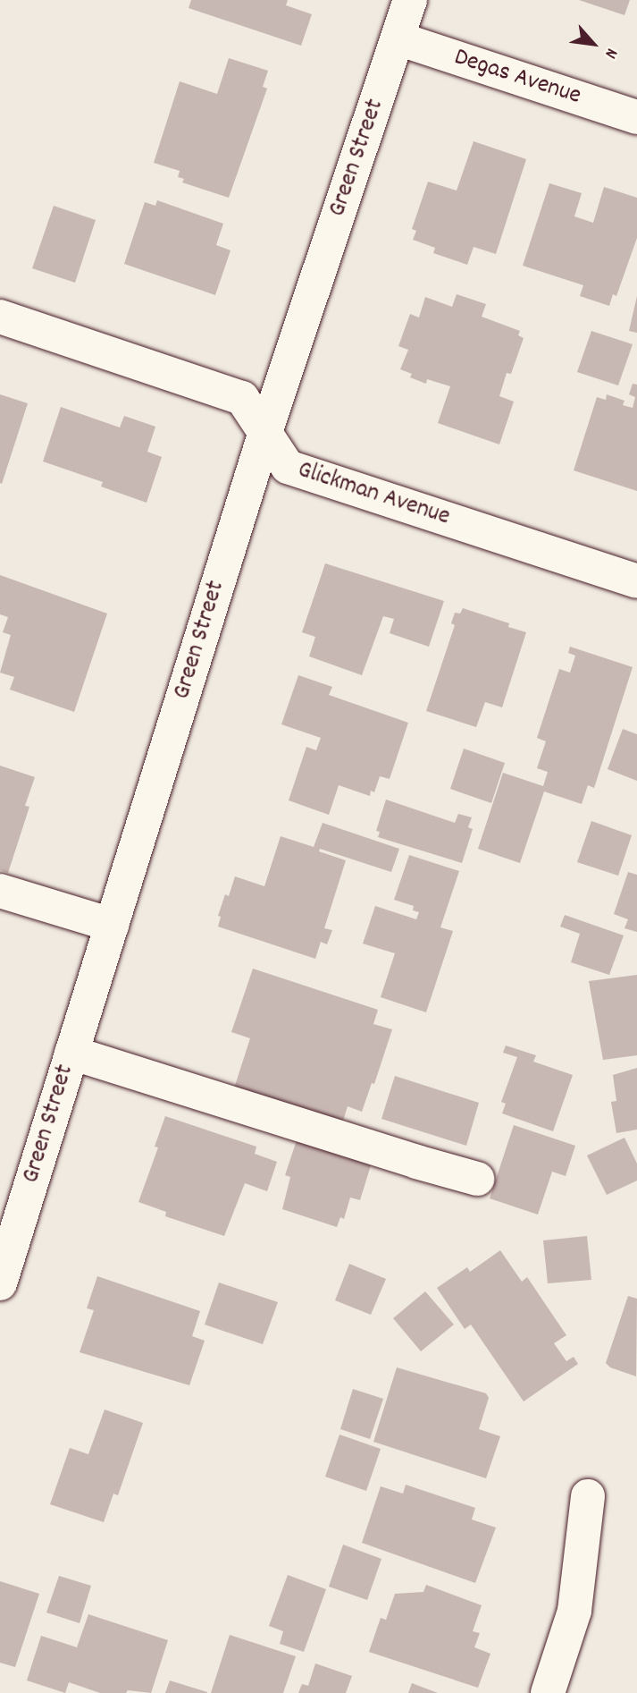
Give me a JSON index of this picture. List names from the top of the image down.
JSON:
{
  "streets": {
    "street": ["Degas Avenue", "Green Street", "Glickman Avenue"]
  },
  "crossings": [
    ["Degas Avenue", "Green Street"],
    ["Green Street", "Glickman Avenue"]
  ],
  "north": "bottom right"
}
